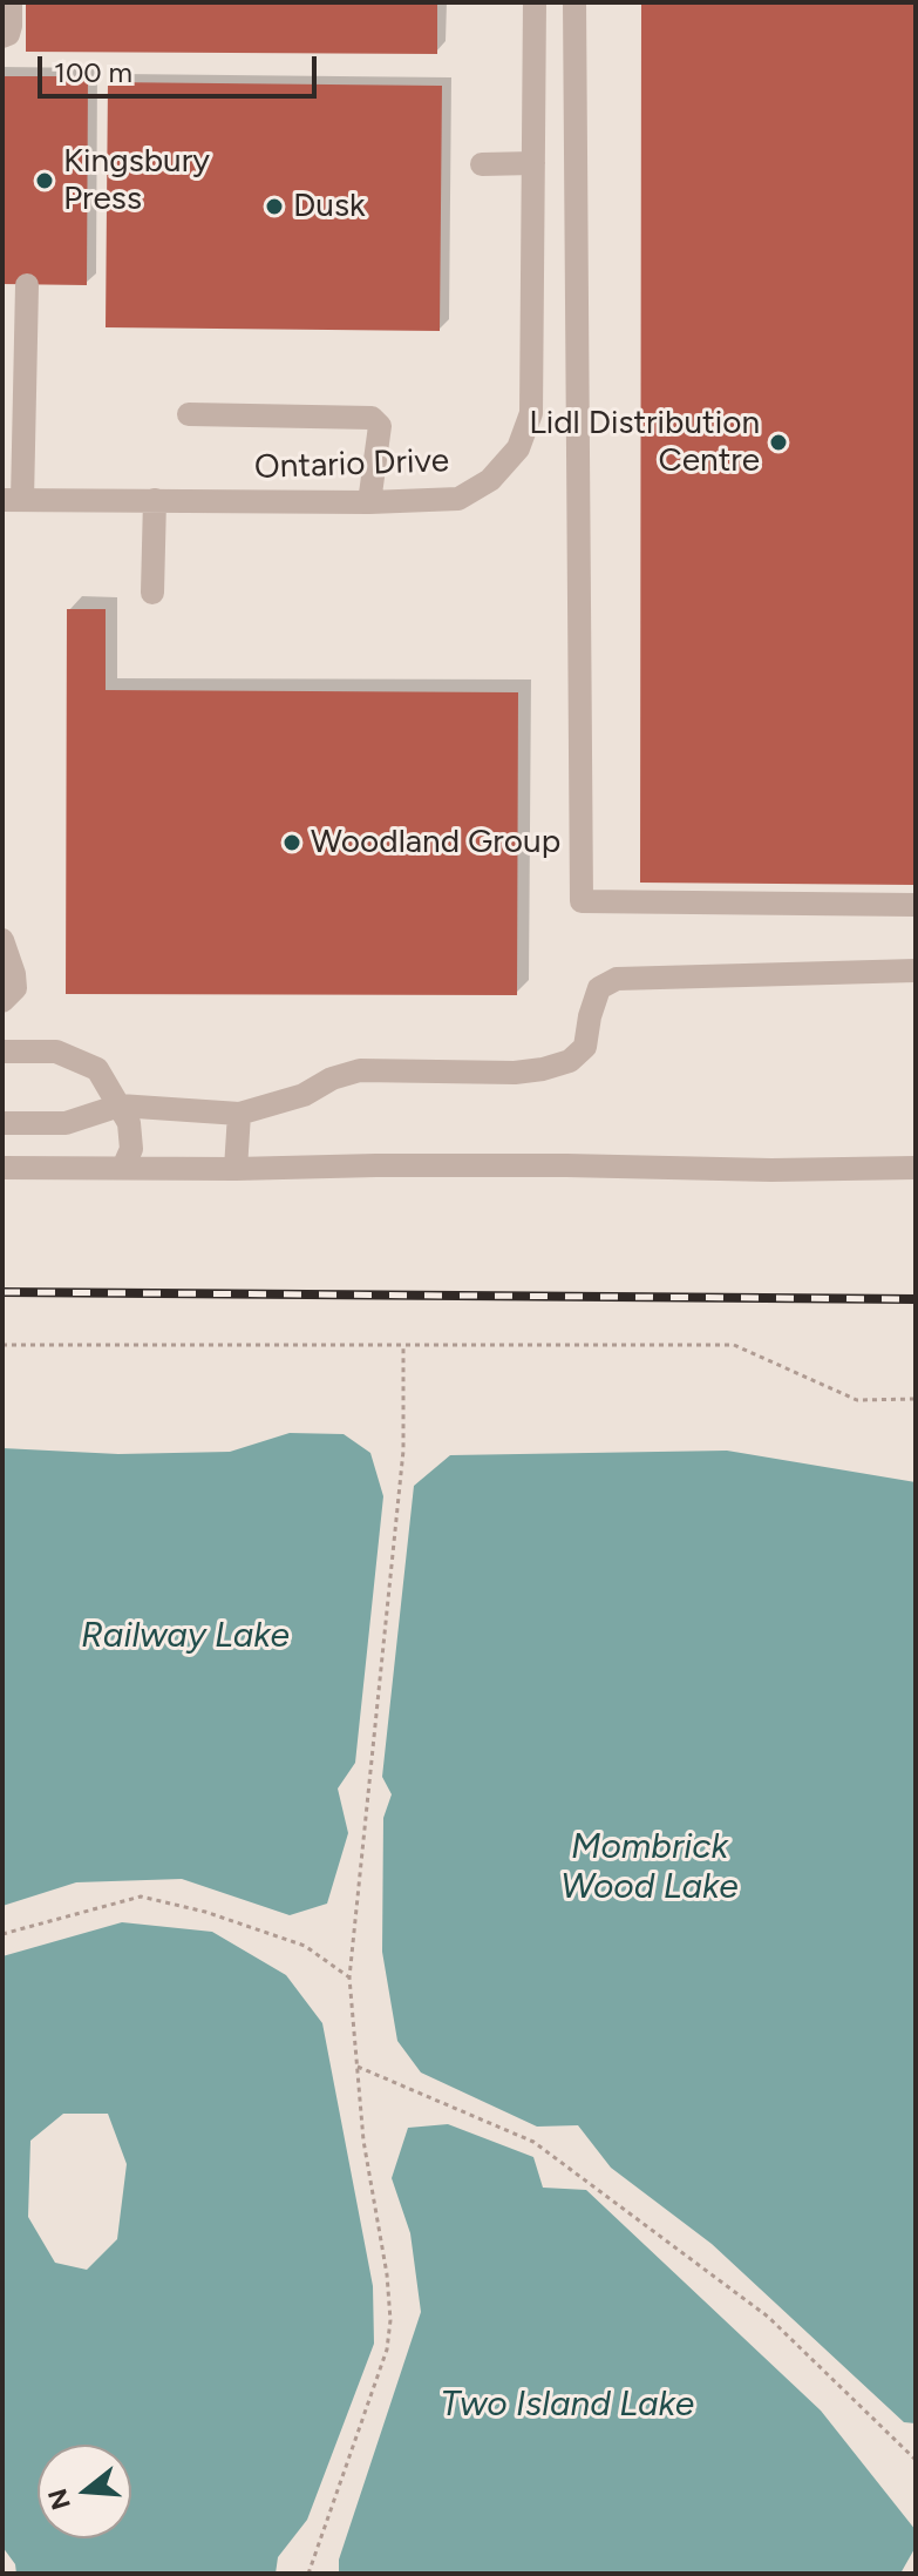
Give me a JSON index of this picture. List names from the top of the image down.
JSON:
{
  "streets": {
    "street": ["Ontario Drive"]
  },
  "water": ["Railway Lake", "Mombrick Wood Lake", "Two Island Lake"],
  "places": [
    "Kingsbury Press",
    "Dusk",
    "Lidl Distribution Centre",
    "Woodland Group"
  ],
  "scale_bar": "100 m",
  "north": "left"
}
